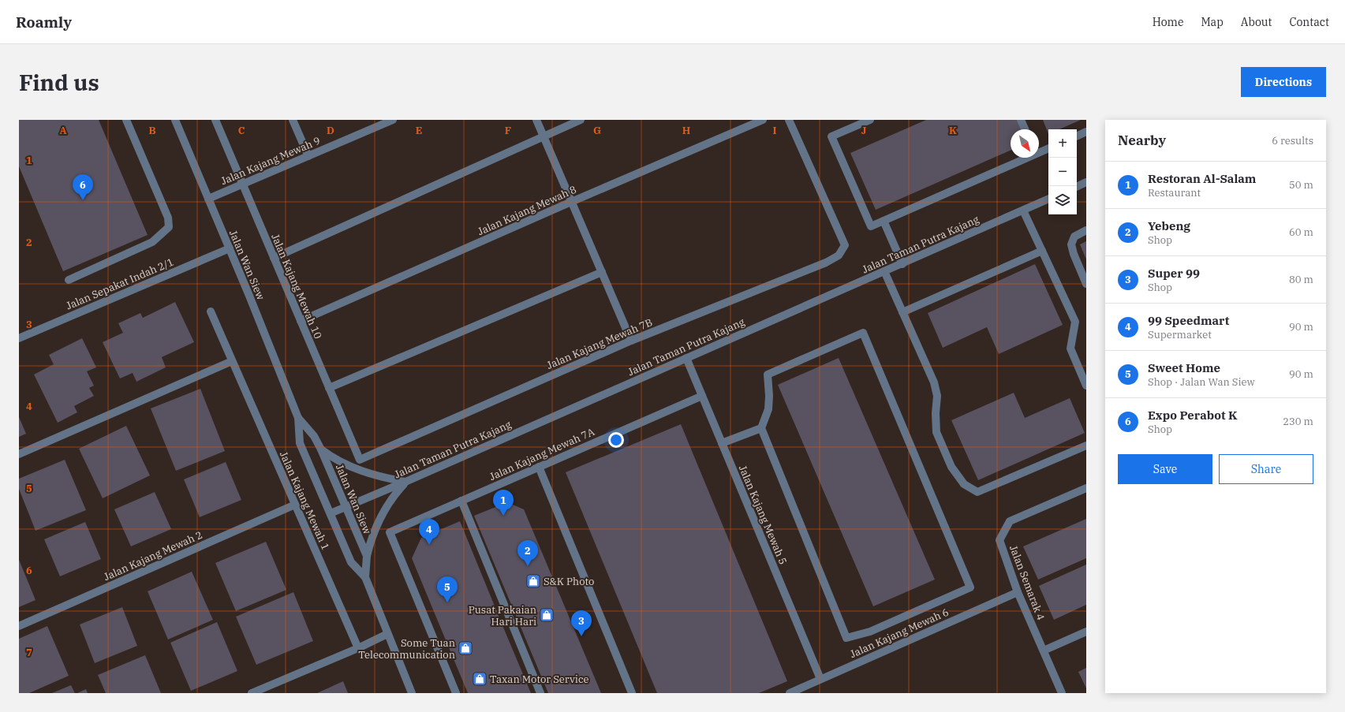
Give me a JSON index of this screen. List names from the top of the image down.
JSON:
{
  "streets": {
    "street": [
      "Jalan Kajang Mewah 9",
      "Jalan Kajang Mewah 8",
      "Jalan Taman Putra Kajang",
      "Jalan Wan Siew",
      "Jalan Sepakat Indah 2/1",
      "Jalan Kajang Mewah 10",
      "Jalan Kajang Mewah 7B",
      "Jalan Kajang Mewah 7A",
      "Jalan Kajang Mewah 1",
      "Jalan Kajang Mewah 5",
      "Jalan Kajang Mewah 2",
      "Jalan Semarak 4",
      "Jalan Kajang Mewah 6"
    ]
  },
  "crossings": [
    ["Jalan Kajang Mewah 9", "Jalan Wan Siew"],
    ["Jalan Kajang Mewah 9", "Jalan Kajang Mewah 10"],
    ["Jalan Kajang Mewah 8", "Jalan Kajang Mewah 10"],
    ["Jalan Taman Putra Kajang", "Jalan Wan Siew"],
    ["Jalan Taman Putra Kajang", "Jalan Kajang Mewah 5"],
    ["Jalan Wan Siew", "Jalan Sepakat Indah 2/1"],
    ["Jalan Kajang Mewah 10", "Jalan Kajang Mewah 7B"],
    ["Jalan Kajang Mewah 7A", "Jalan Kajang Mewah 5"],
    ["Jalan Kajang Mewah 1", "Jalan Kajang Mewah 2"],
    ["Jalan Kajang Mewah 5", "Jalan Kajang Mewah 6"],
    ["Jalan Semarak 4", "Jalan Kajang Mewah 6"]
  ],
  "places": {
    "shop": [
      "S&K Photo",
      "Pusat Pakaian Hari Hari",
      "Some Tuan Telecommunication",
      "Taxan Motor Service"
    ]
  },
  "north": "bottom right",
  "page": {
    "header": "Roamly",
    "nav": [
      "Home",
      "Map",
      "About",
      "Contact"
    ],
    "buttons": [
      "Directions",
      ["Save", "Share"]
    ],
    "title": "Find us",
    "heading": ["Nearby", "6 results"],
    "map_buttons": ["+", "−"],
    "list": [
      {
        "mark": "1",
        "name": "Restoran Al-Salam",
        "note": "Restaurant",
        "value": "50 m"
      },
      {
        "mark": "2",
        "name": "Yebeng",
        "note": "Shop",
        "value": "60 m"
      },
      {
        "mark": "3",
        "name": "Super 99",
        "note": "Shop",
        "value": "80 m"
      },
      {
        "mark": "4",
        "name": "99 Speedmart",
        "note": "Supermarket",
        "value": "90 m"
      },
      {
        "mark": "5",
        "name": "Sweet Home",
        "note": "Shop · Jalan Wan Siew",
        "value": "90 m"
      },
      {
        "mark": "6",
        "name": "Expo Perabot K",
        "note": "Shop",
        "value": "230 m"
      }
    ],
    "pins": [
      "6",
      "1",
      "4",
      "2",
      "5",
      "3"
    ]
  },
  "grid": {
    "columns": [
      "A",
      "B",
      "C",
      "D",
      "E",
      "F",
      "G",
      "H",
      "I",
      "J",
      "K"
    ],
    "rows": [
      "1",
      "2",
      "3",
      "4",
      "5",
      "6",
      "7"
    ]
  }
}
